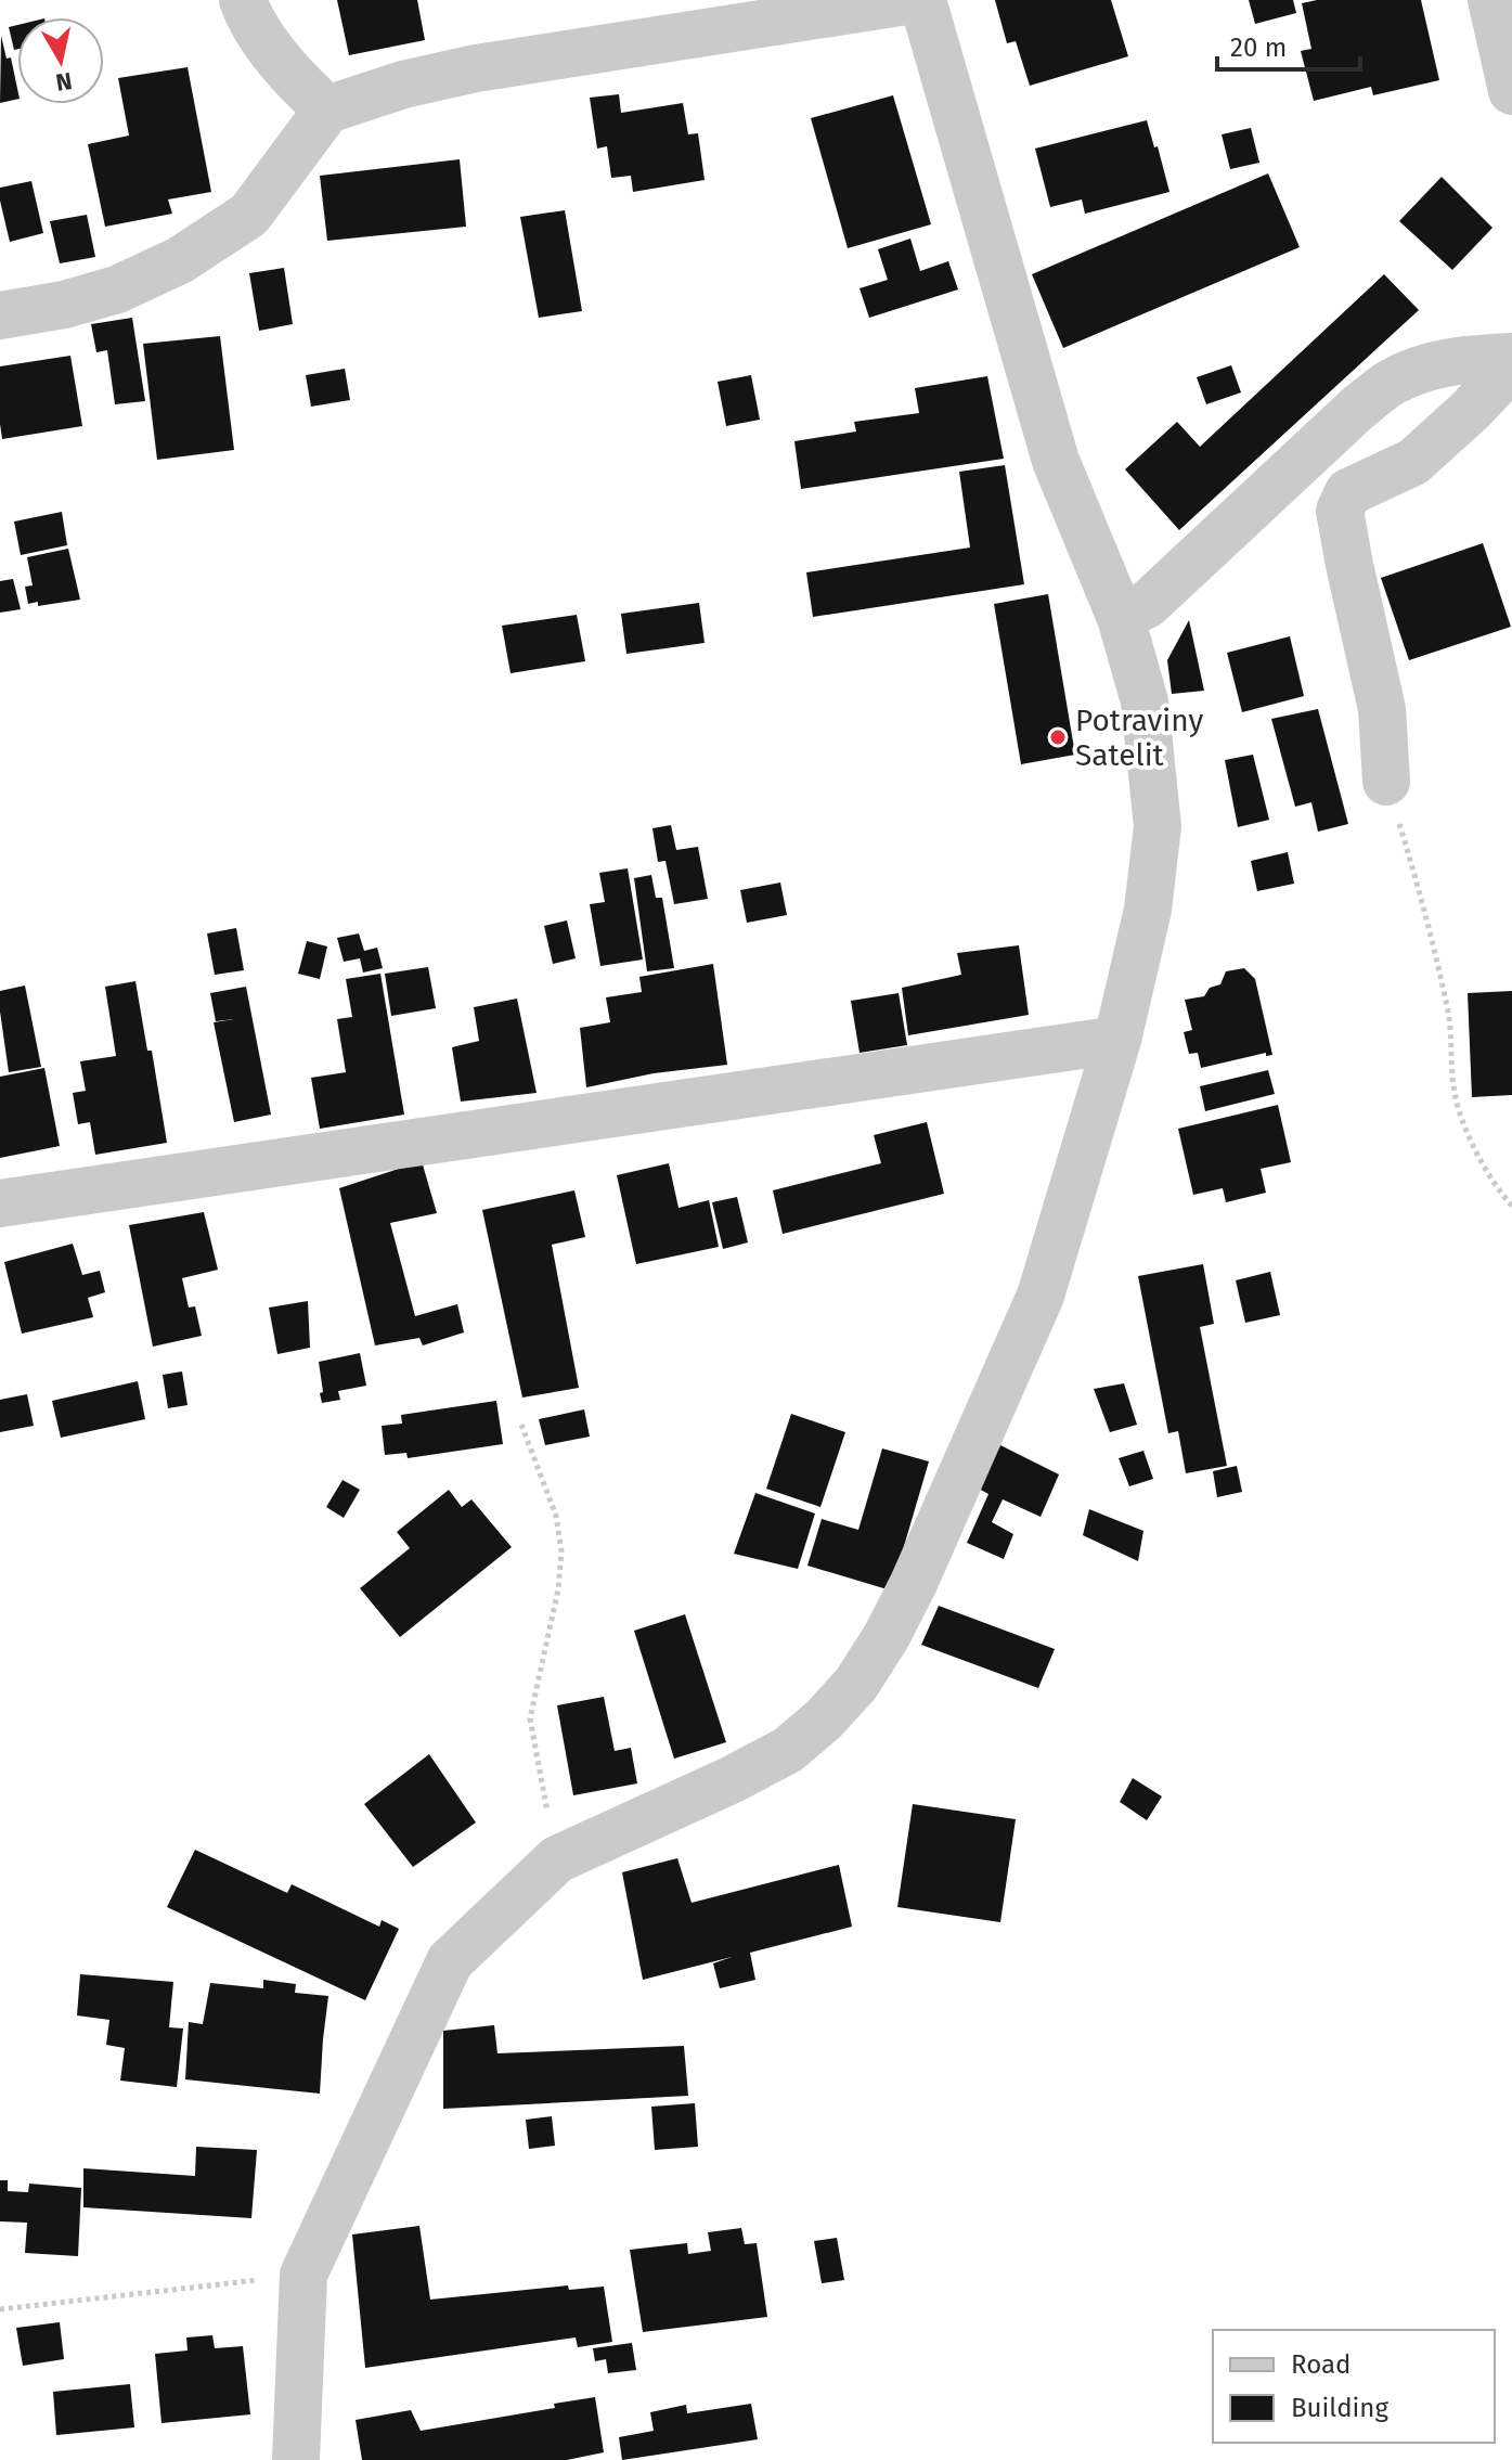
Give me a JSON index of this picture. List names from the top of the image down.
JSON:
{
  "places": ["Potraviny Satelit"],
  "legend": ["Road", "Building"],
  "scale_bar": "20 m",
  "north": "bottom"
}
